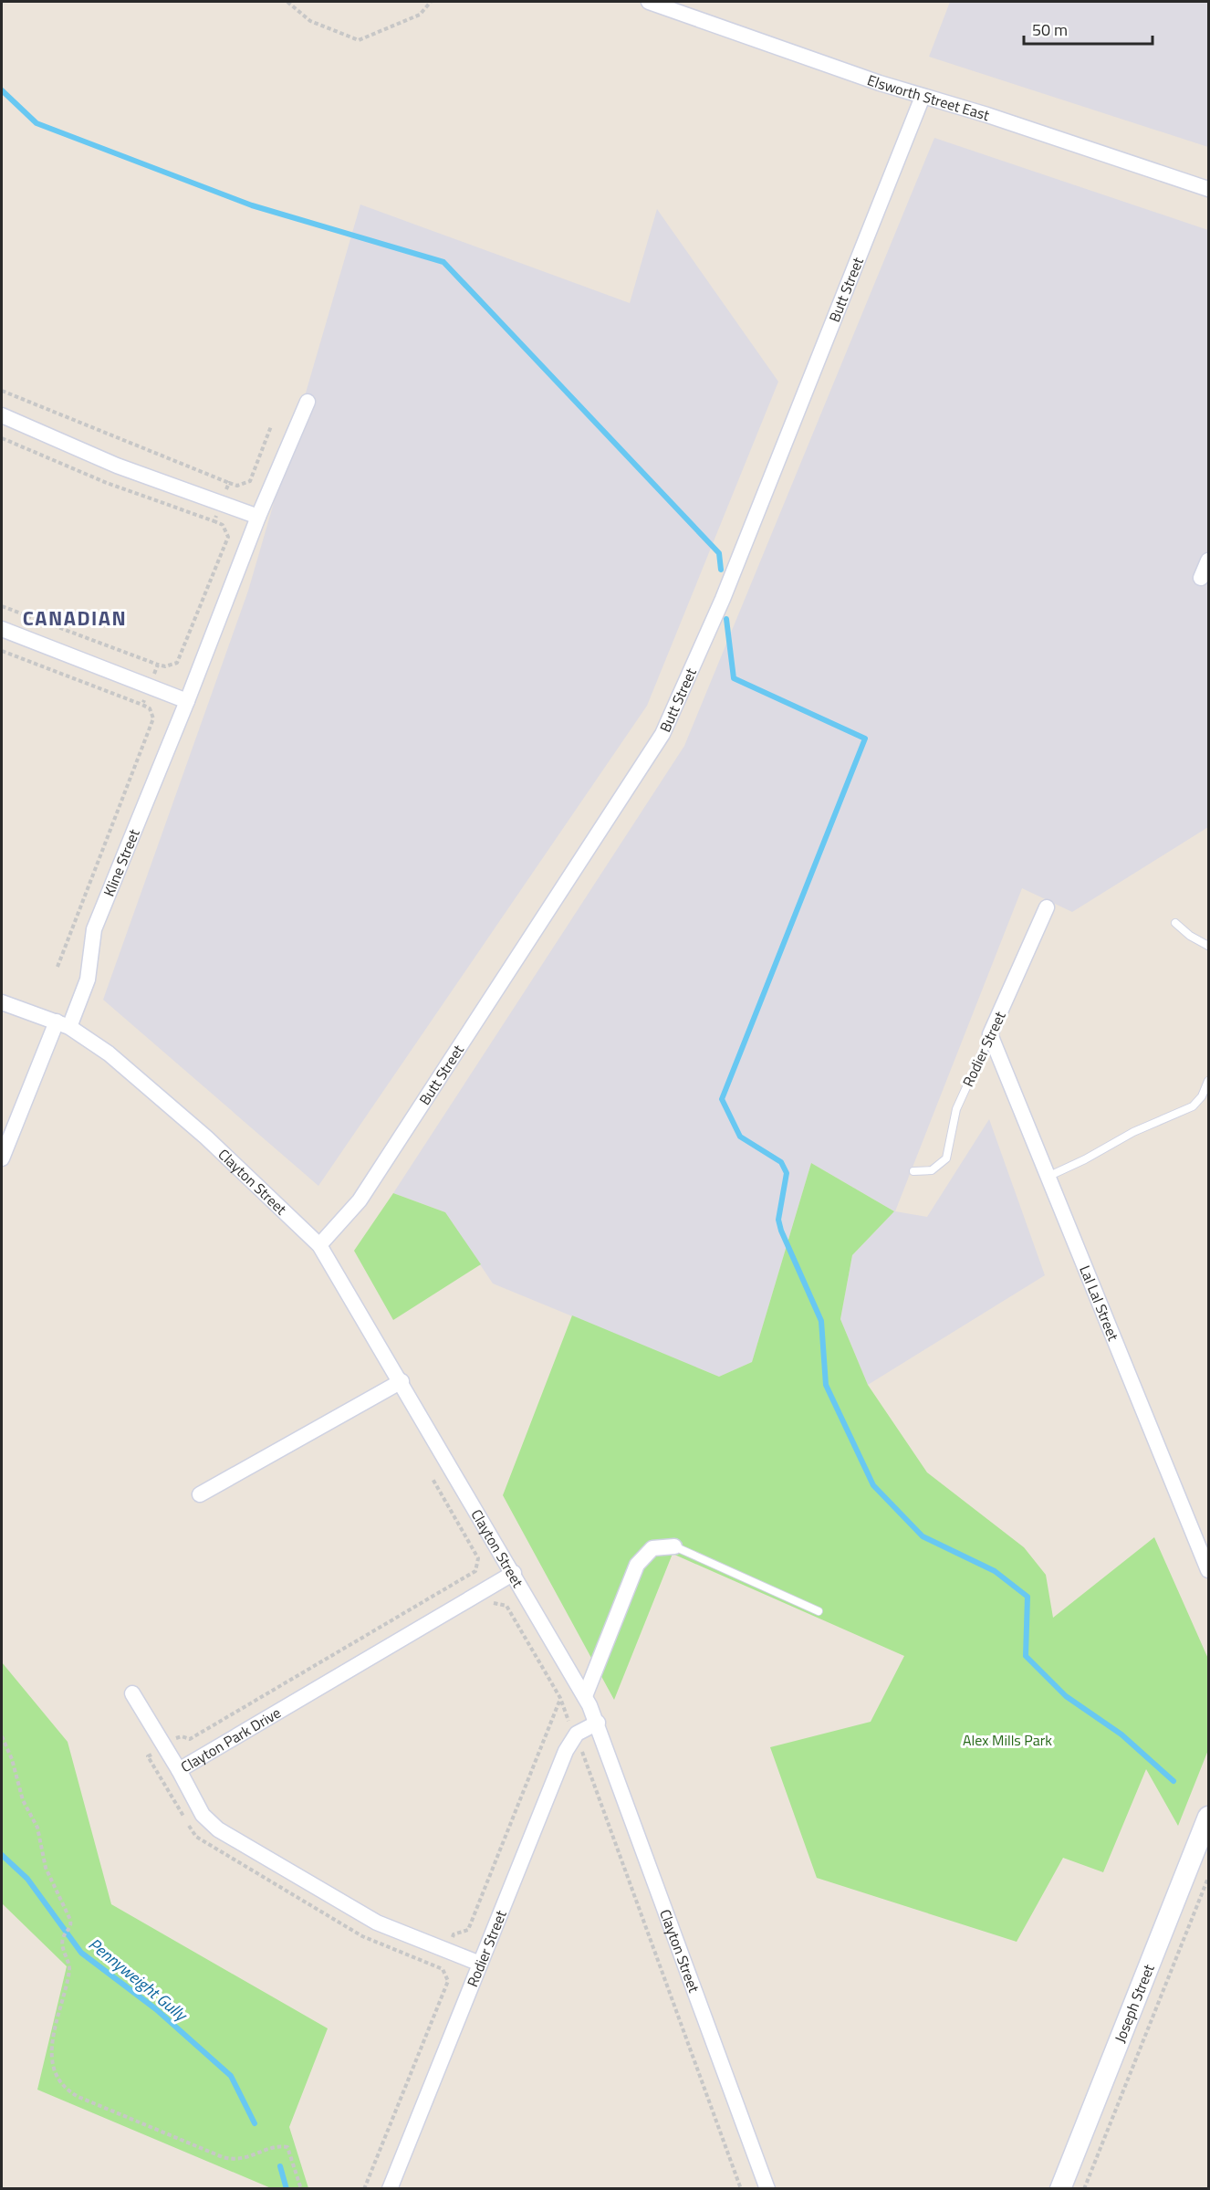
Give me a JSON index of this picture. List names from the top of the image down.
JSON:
{
  "streets": {
    "street": [
      "Elsworth Street East",
      "Butt Street",
      "Kline Street",
      "Rodier Street",
      "Clayton Street",
      "Lal Lal Street",
      "Clayton Park Drive",
      "Joseph Street"
    ]
  },
  "crossings": [
    ["Elsworth Street East", "Butt Street"],
    ["Butt Street", "Clayton Street"],
    ["Kline Street", "Clayton Street"],
    ["Rodier Street", "Lal Lal Street"],
    ["Rodier Street", "Clayton Park Drive"],
    ["Clayton Street", "Clayton Park Drive"]
  ],
  "districts": ["CANADIAN"],
  "water": ["Pennyweight Gully"],
  "parks": ["Alex Mills Park"],
  "scale_bar": "50 m"
}
